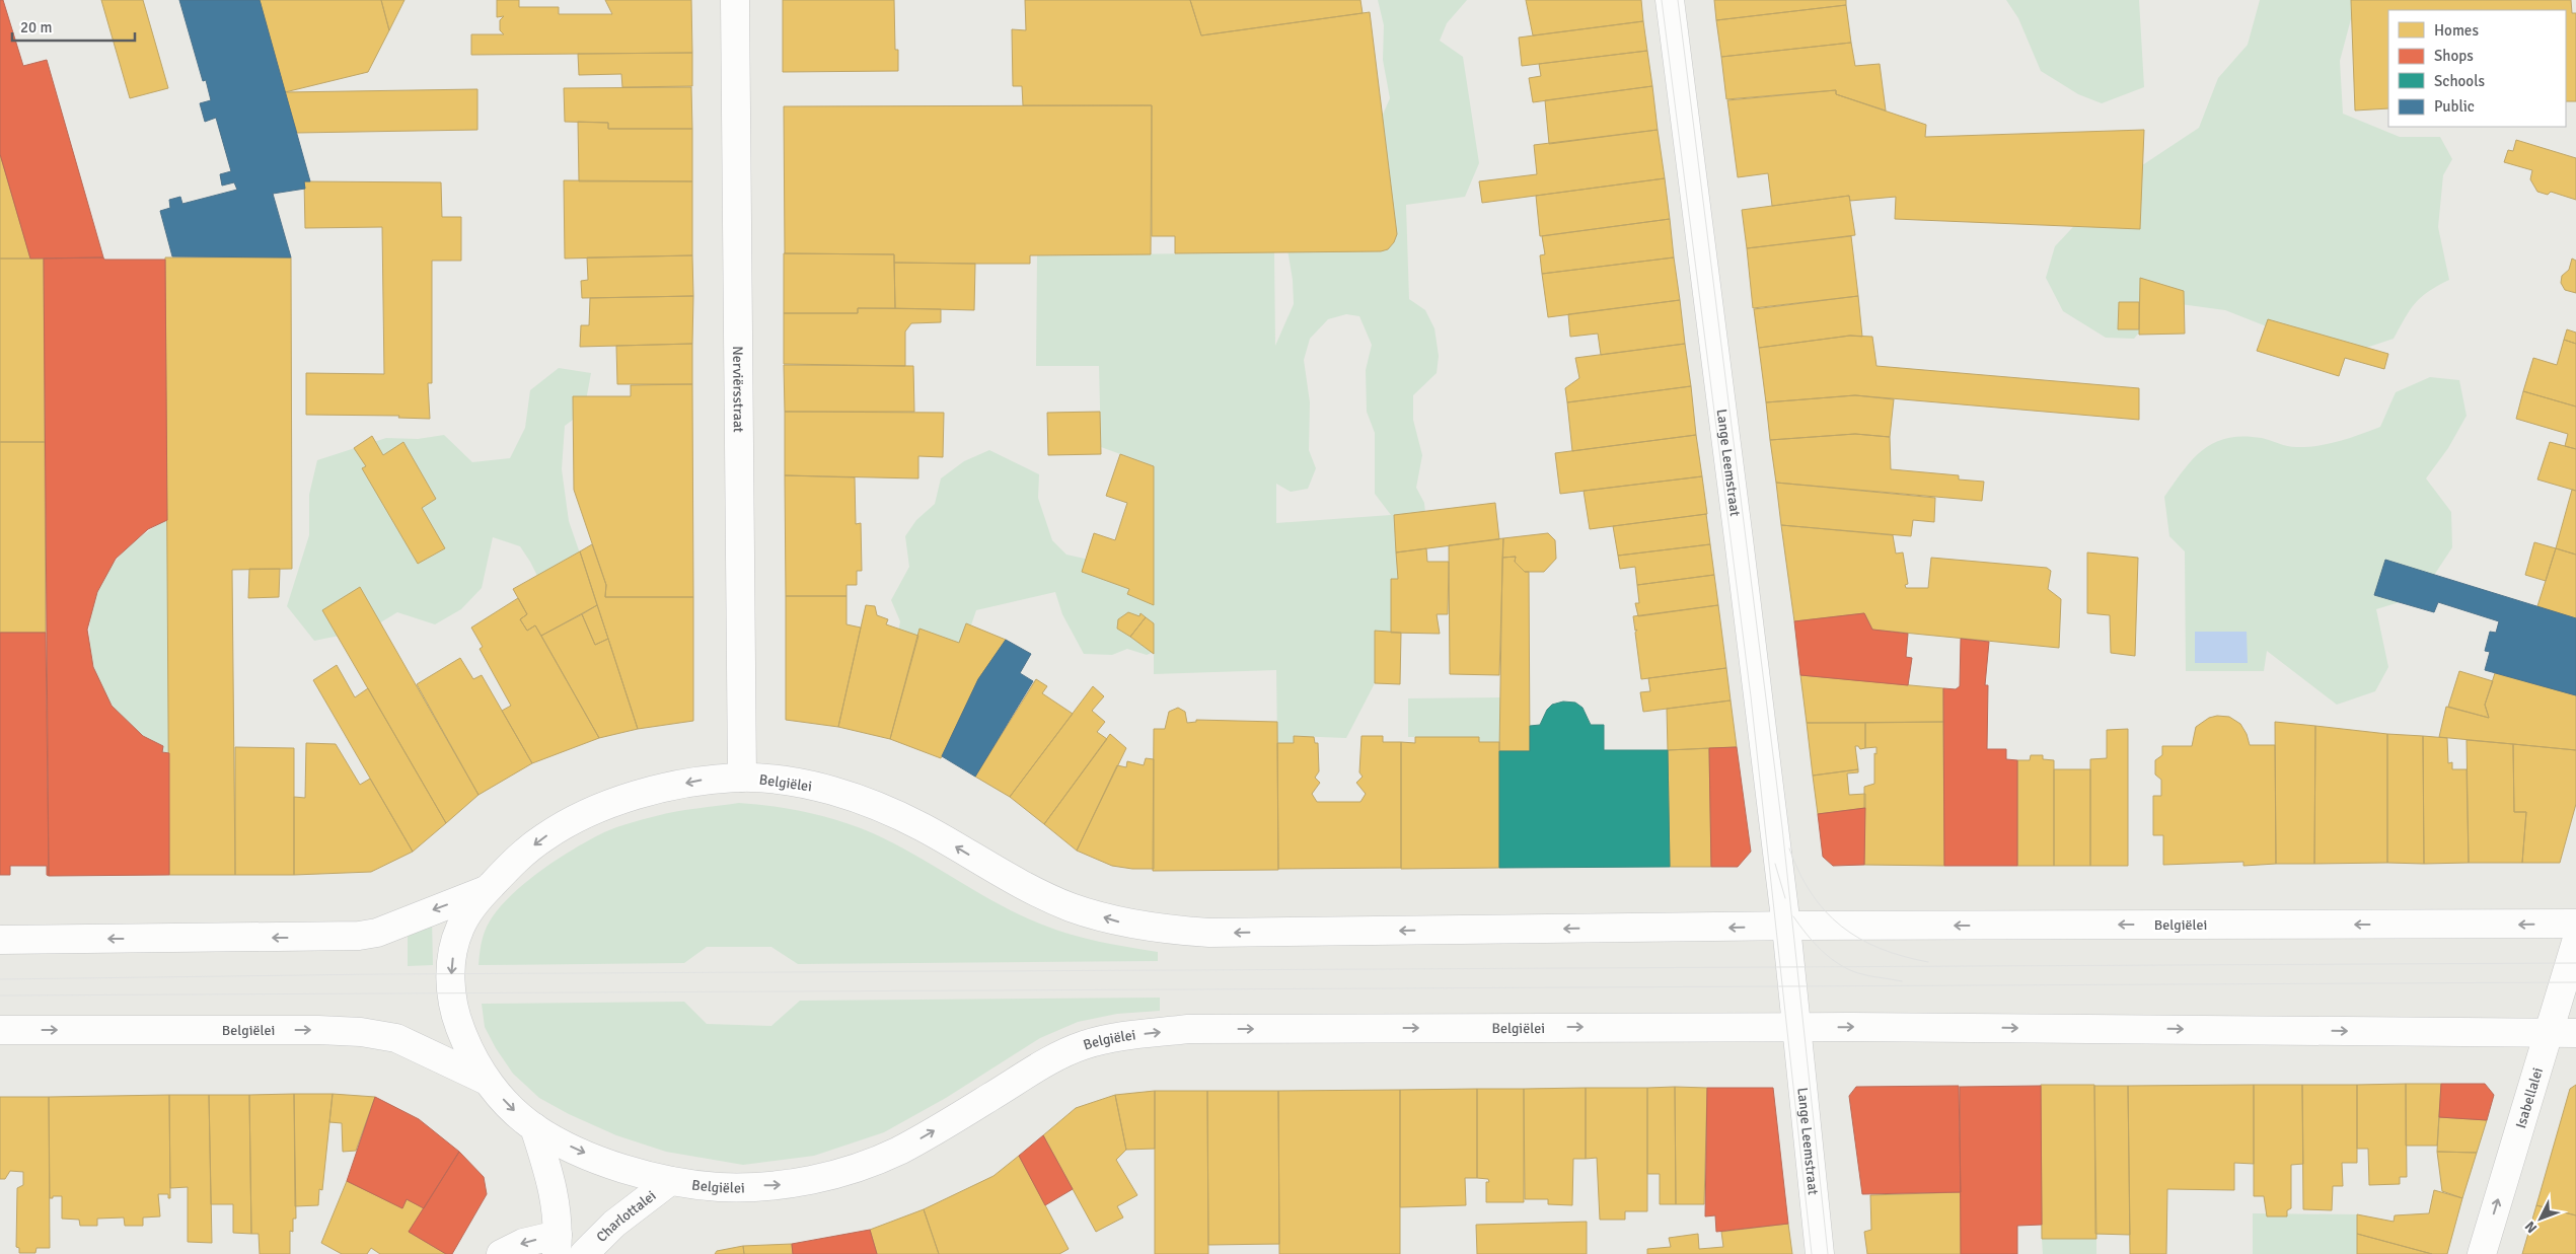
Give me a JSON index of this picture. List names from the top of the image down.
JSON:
{
  "streets": {
    "street": [
      "Nerviërsstraat",
      "Lange Leemstraat",
      "Belgiëlei",
      "Isabellalei",
      "Charlottalei"
    ]
  },
  "crossings": [
    ["Nerviërsstraat", "Belgiëlei"],
    ["Lange Leemstraat", "Belgiëlei"],
    ["Belgiëlei", "Isabellalei"],
    ["Belgiëlei", "Charlottalei"]
  ],
  "one_way": ["Isabellalei"],
  "legend": [
    "Homes",
    "Shops",
    "Schools",
    "Public"
  ],
  "scale_bar": "20 m",
  "north": "bottom left"
}
